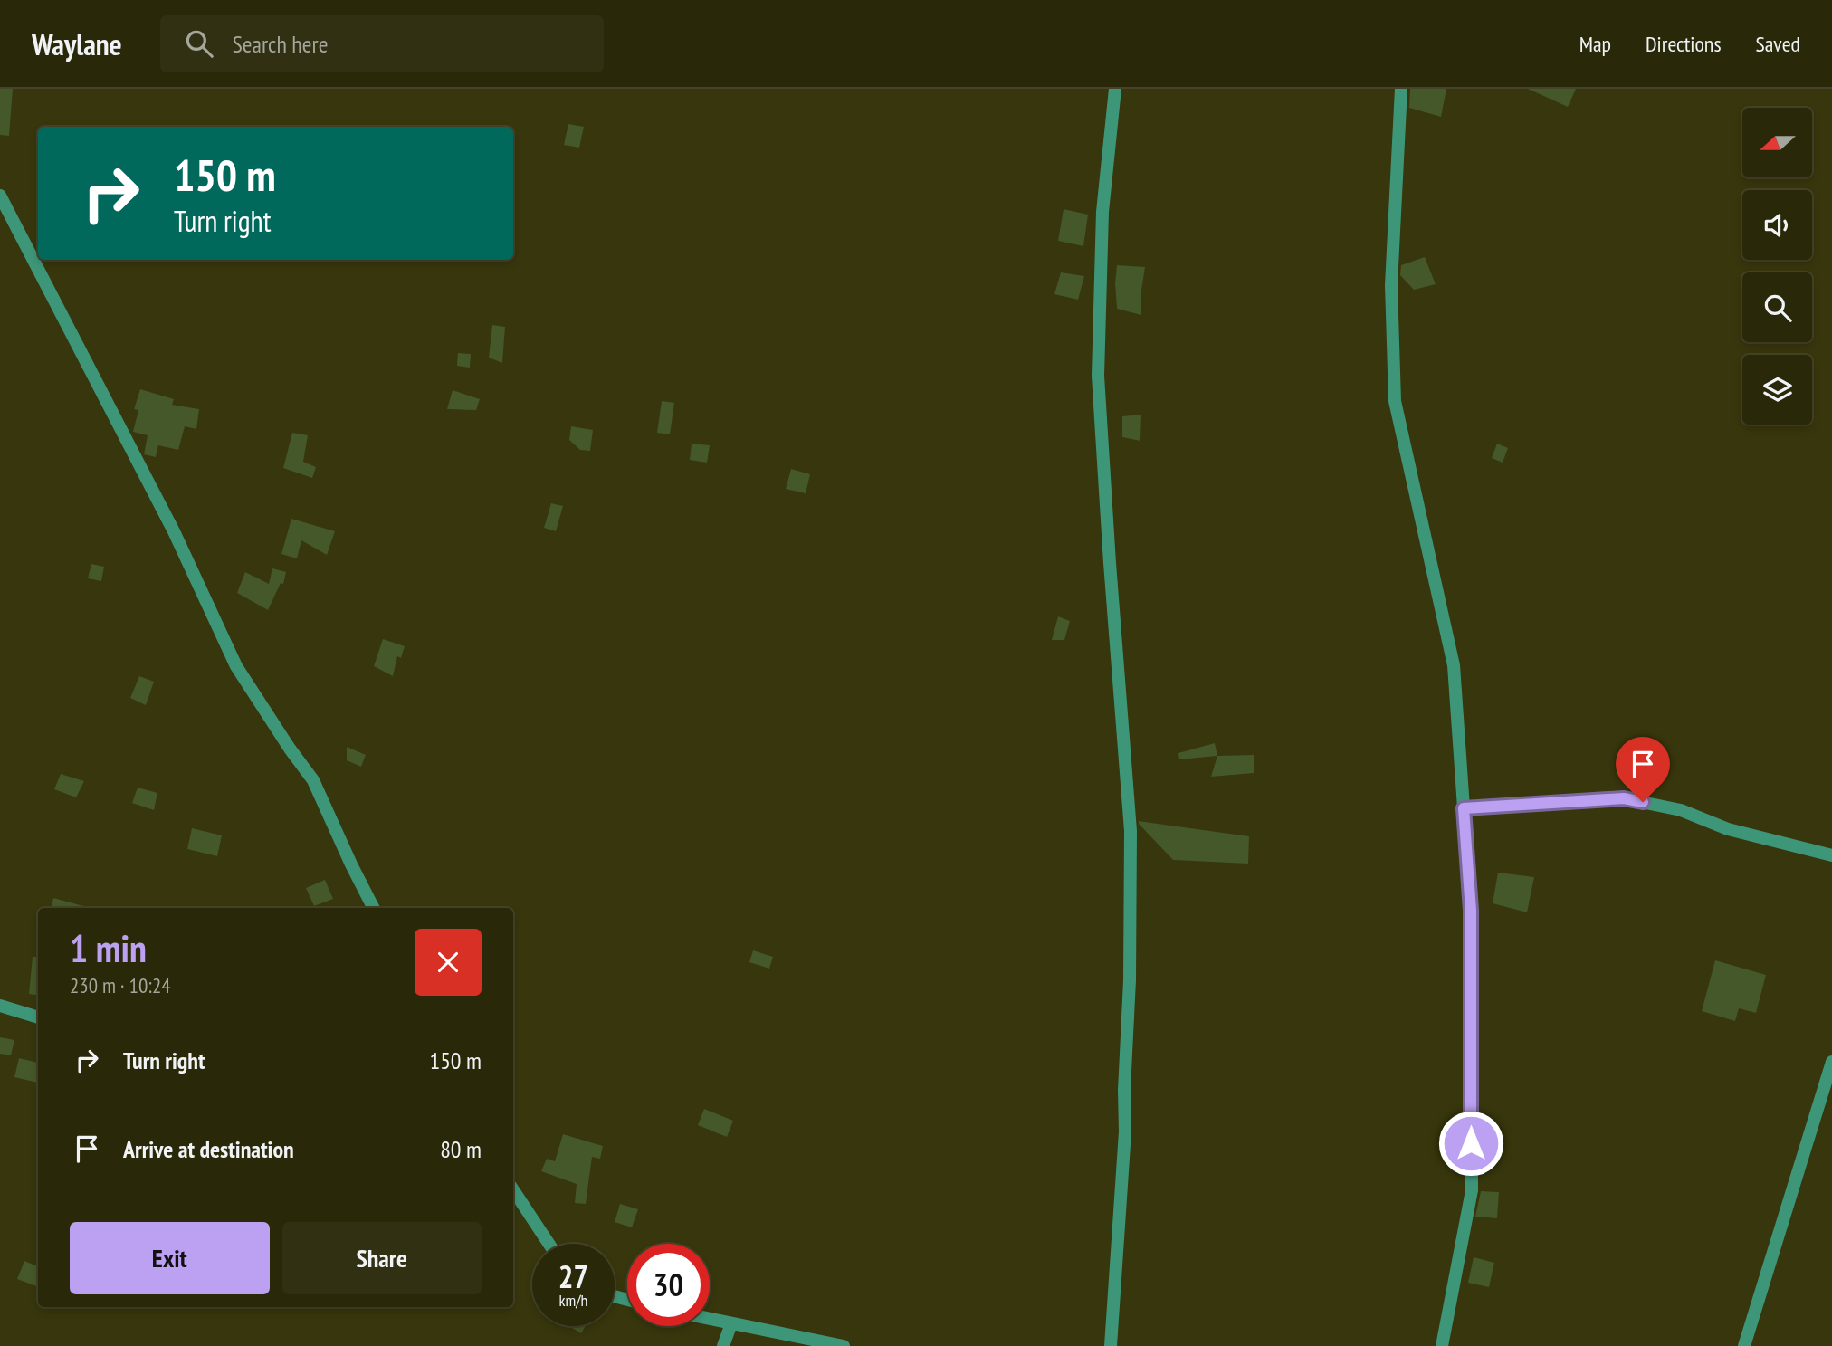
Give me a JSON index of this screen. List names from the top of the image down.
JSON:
{
  "north": "left",
  "page": {
    "header": "Waylane",
    "search": "Search here",
    "nav": ["Map", "Directions", "Saved"],
    "turn": ["150 m", "Turn right"],
    "heading": ["1 min", "230 m · 10:24"],
    "list": [
      {
        "name": "Turn right",
        "value": "150 m"
      },
      {
        "name": "Arrive at destination",
        "value": "80 m"
      }
    ],
    "buttons": ["Exit", "Share"],
    "speed": "27 km/h",
    "limit": "30"
  }
}
